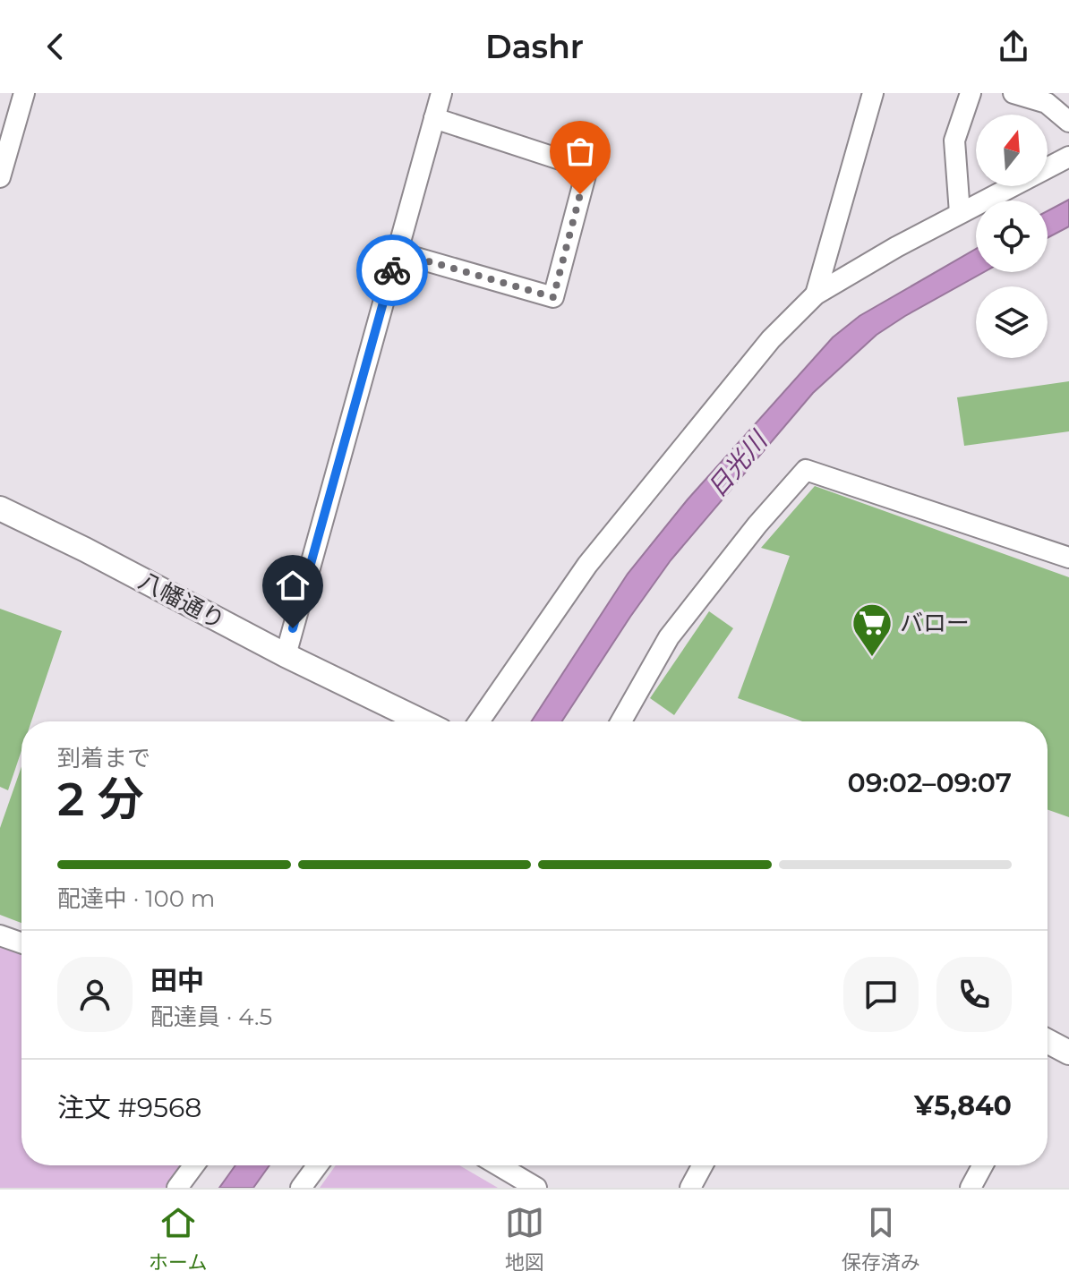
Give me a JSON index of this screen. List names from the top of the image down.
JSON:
{
  "streets": {
    "street": ["八幡通り"]
  },
  "water": ["日光川"],
  "places": {
    "supermarket": ["バロー"]
  },
  "north": "top",
  "page": {
    "header": "Dashr",
    "heading": ["2 分", "到着まで", "09:02–09:07"],
    "panel": [
      "田中",
      "配達員 · 4.5",
      "注文 #9568",
      "¥5,840"
    ],
    "bar": "配達中 · 100 m",
    "tabs": ["ホーム", "地図", "保存済み"]
  }
}
